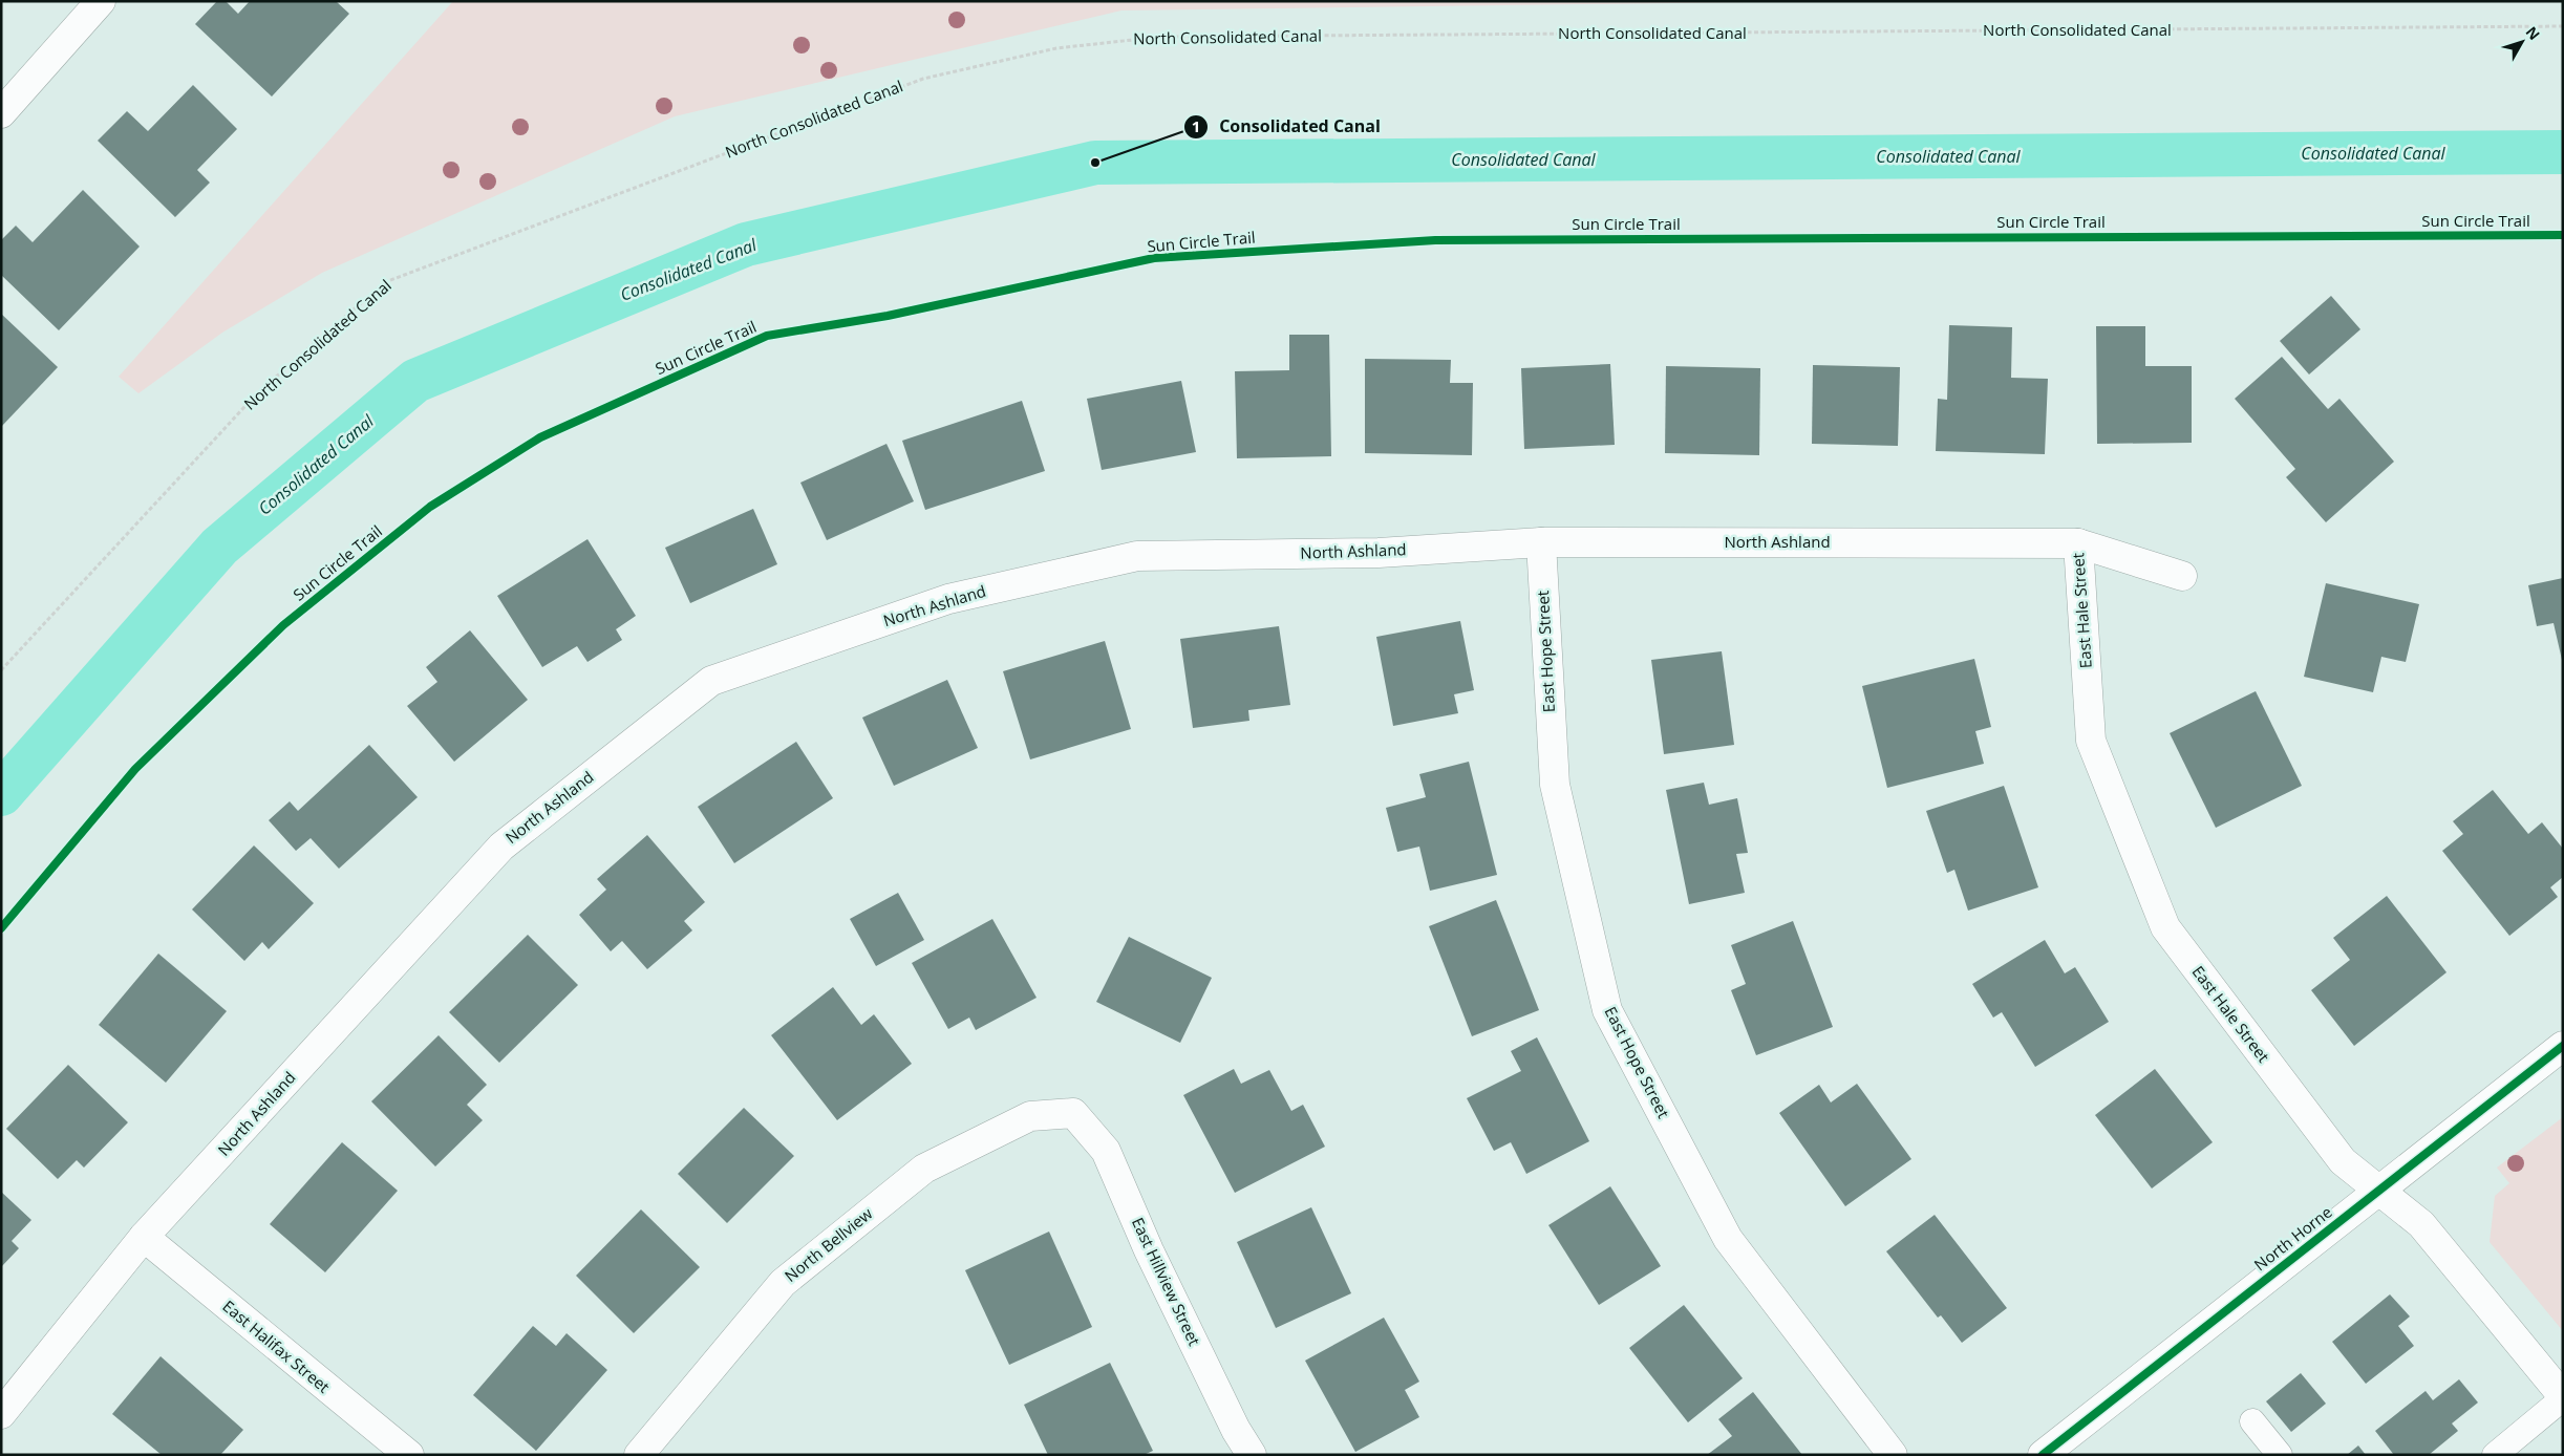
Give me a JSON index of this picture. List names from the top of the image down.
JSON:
{
  "streets": {
    "street": [
      "North Ashland",
      "East Hale Street",
      "East Hope Street",
      "North Horne",
      "North Bellview",
      "East Hillview Street",
      "East Halifax Street"
    ],
    "path": ["North Consolidated Canal"],
    "cycle path": ["Sun Circle Trail"]
  },
  "crossings": [
    ["North Ashland", "East Hale Street"],
    ["North Ashland", "East Hope Street"],
    ["North Ashland", "East Halifax Street"],
    ["East Hale Street", "North Horne"],
    ["North Bellview", "East Hillview Street"]
  ],
  "water": ["Consolidated Canal"],
  "places": ["Consolidated Canal"],
  "north": "top right"
}
